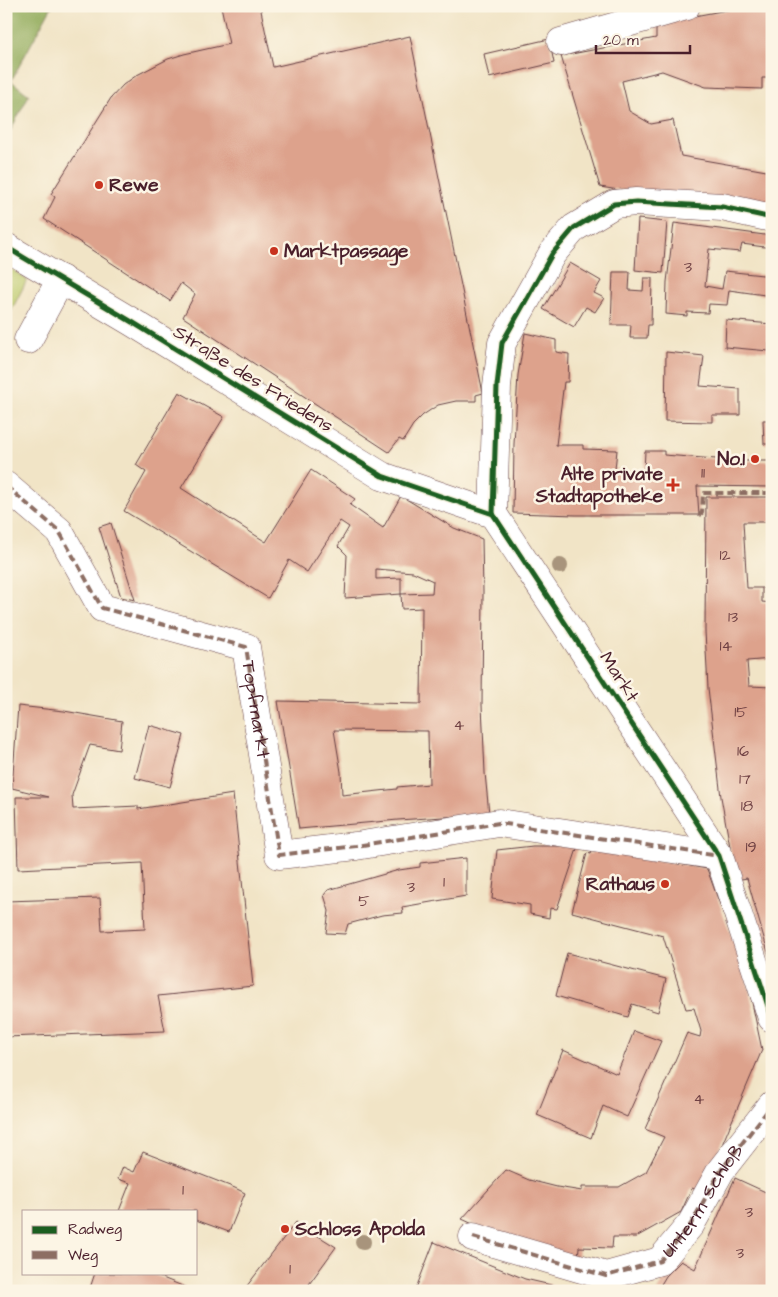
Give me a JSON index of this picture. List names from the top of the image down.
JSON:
{
  "streets": {
    "street": [
      "Straße des Friedens",
      "Markt",
      "Topfmarkt",
      "Unterm Schloß"
    ]
  },
  "crossings": [
    ["Straße des Friedens", "Markt"],
    ["Markt", "Topfmarkt"]
  ],
  "places": {
    "other": [
      "Rewe",
      "Marktpassage",
      "No.1",
      "Rathaus",
      "Schloss Apolda"
    ],
    "health": ["Alte private Stadtapotheke"]
  },
  "house_numbers": [
    "3",
    "11",
    "12",
    "13",
    "14",
    "15",
    "4",
    "16",
    "17",
    "18",
    "19",
    "1",
    "3",
    "5",
    "4",
    "1",
    "3",
    "3",
    "1"
  ],
  "legend": ["Radweg", "Weg"],
  "scale_bar": "20 m"
}
